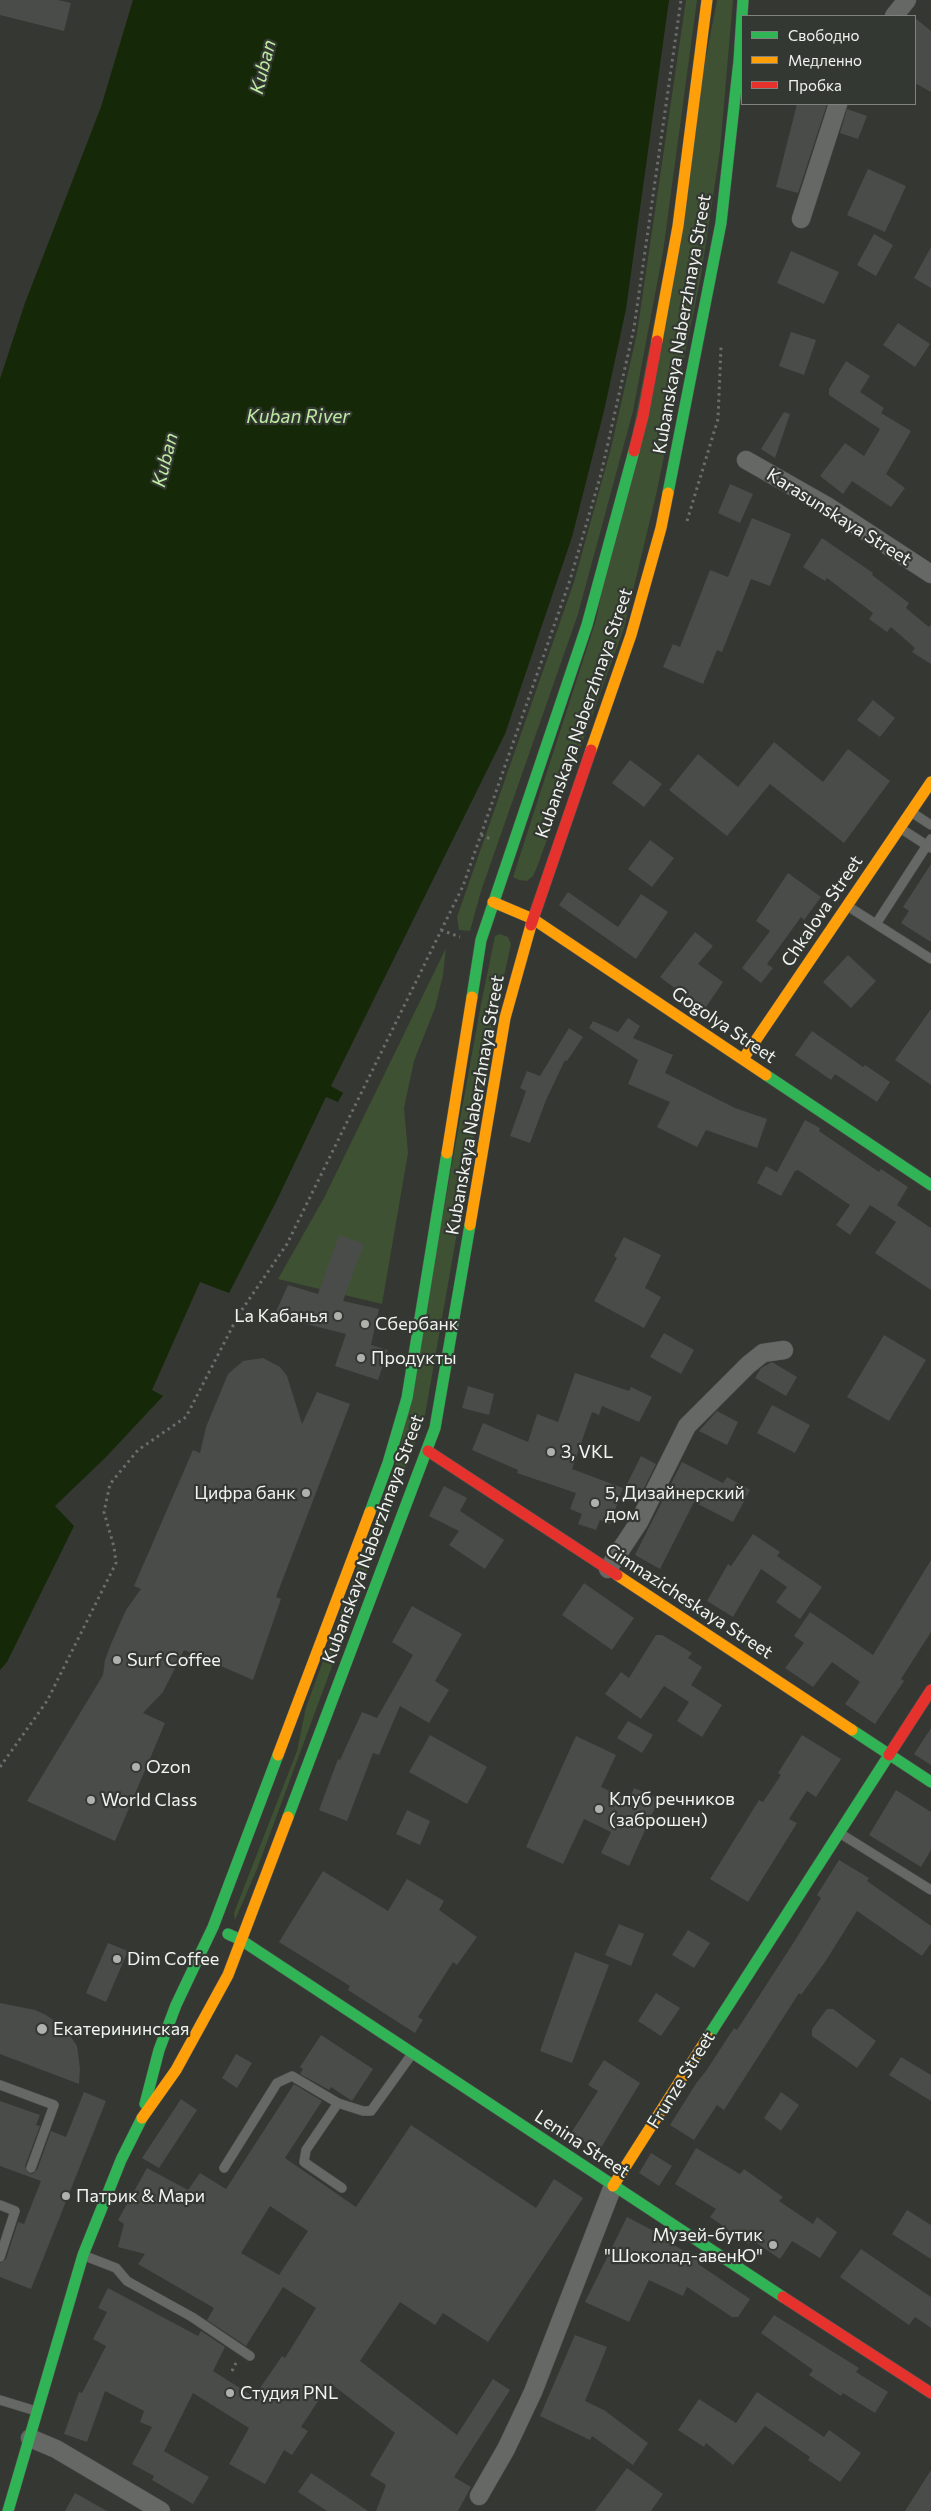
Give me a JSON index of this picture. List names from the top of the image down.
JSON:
{
  "streets": {
    "main road": [
      "Kubanskaya Naberzhnaya Street",
      "Chkalova Street",
      "Gogolya Street",
      "Gimnazicheskaya Street",
      "Frunze Street",
      "Lenina Street"
    ],
    "street": ["Karasunskaya Street"]
  },
  "crossings": [
    ["Kubanskaya Naberzhnaya Street", "Gogolya Street"],
    ["Kubanskaya Naberzhnaya Street", "Gimnazicheskaya Street"],
    ["Kubanskaya Naberzhnaya Street", "Lenina Street"],
    ["Chkalova Street", "Gogolya Street"],
    ["Gimnazicheskaya Street", "Frunze Street"],
    ["Frunze Street", "Lenina Street"]
  ],
  "water": ["Kuban", "Kuban River"],
  "places": [
    "La Кабанья",
    "Сбербанк",
    "Продукты",
    "3, VKL",
    "Цифра банк",
    "5, Дизайнерский дом",
    "Surf Coffee",
    "Ozon",
    "World Class",
    "Клуб речников (заброшен)",
    "Dim Coffee",
    "Екатерининская",
    "Патрик & Мари",
    "Музей-бутик \"Шоколад-авенЮ\"",
    "Студия PNL"
  ],
  "legend": ["Свободно", "Медленно", "Пробка"]
}
